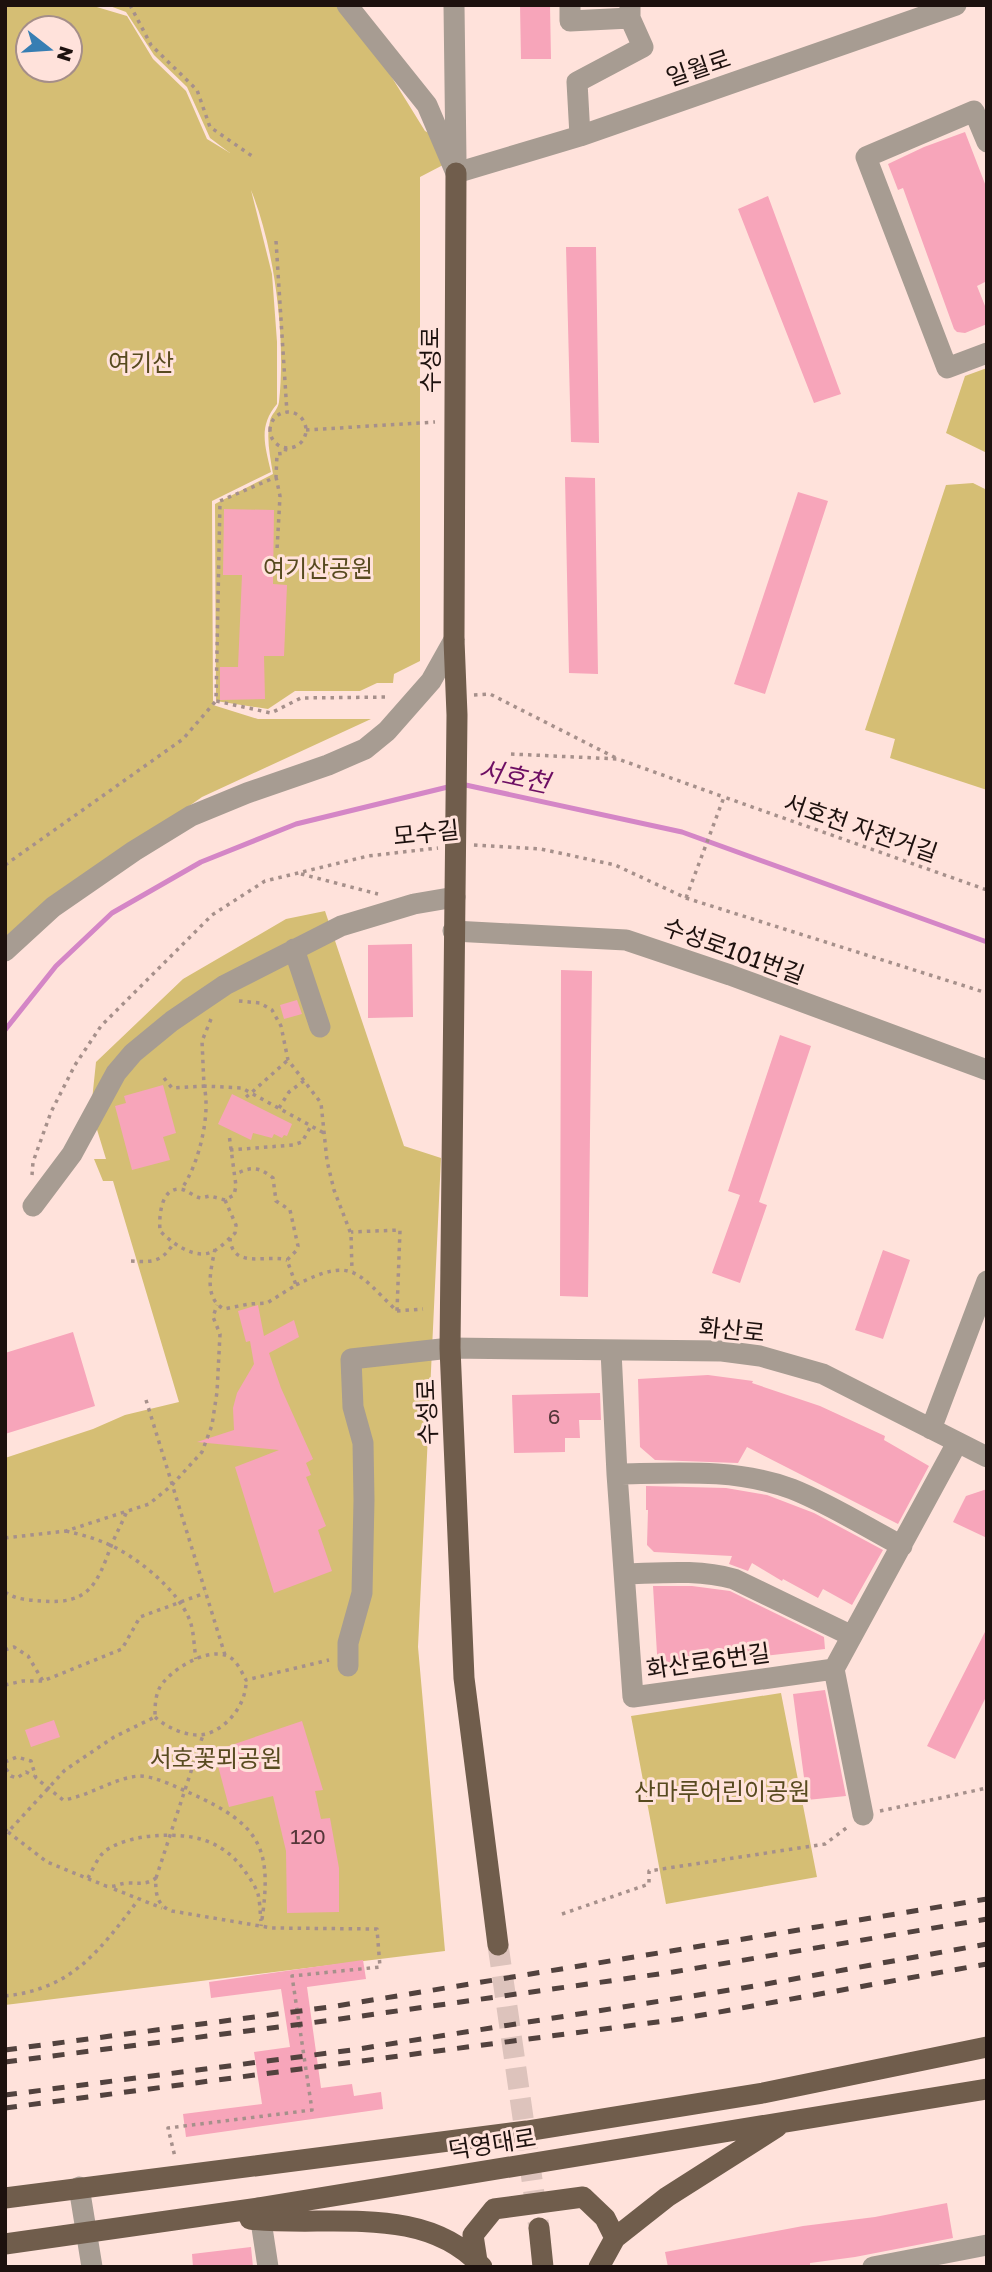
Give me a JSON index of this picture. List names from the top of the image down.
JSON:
{
  "streets": {
    "main road": ["수성로", "덕영대로"],
    "street": [
      "일월로",
      "수성로101번길",
      "화산로",
      "화산로6번길"
    ],
    "path": ["서호천 자전거길", "모수길"]
  },
  "crossings": [
    ["일월로", "수성로"],
    ["수성로", "서호천 자전거길"],
    ["수성로", "수성로101번길"],
    ["수성로", "화산로"],
    ["화산로", "화산로6번길"]
  ],
  "water": ["서호천"],
  "parks": [
    "여기산",
    "여기산공원",
    "서호꽃뫼공원",
    "산마루어린이공원"
  ],
  "house_numbers": ["6", "120"],
  "north": "right"
}
